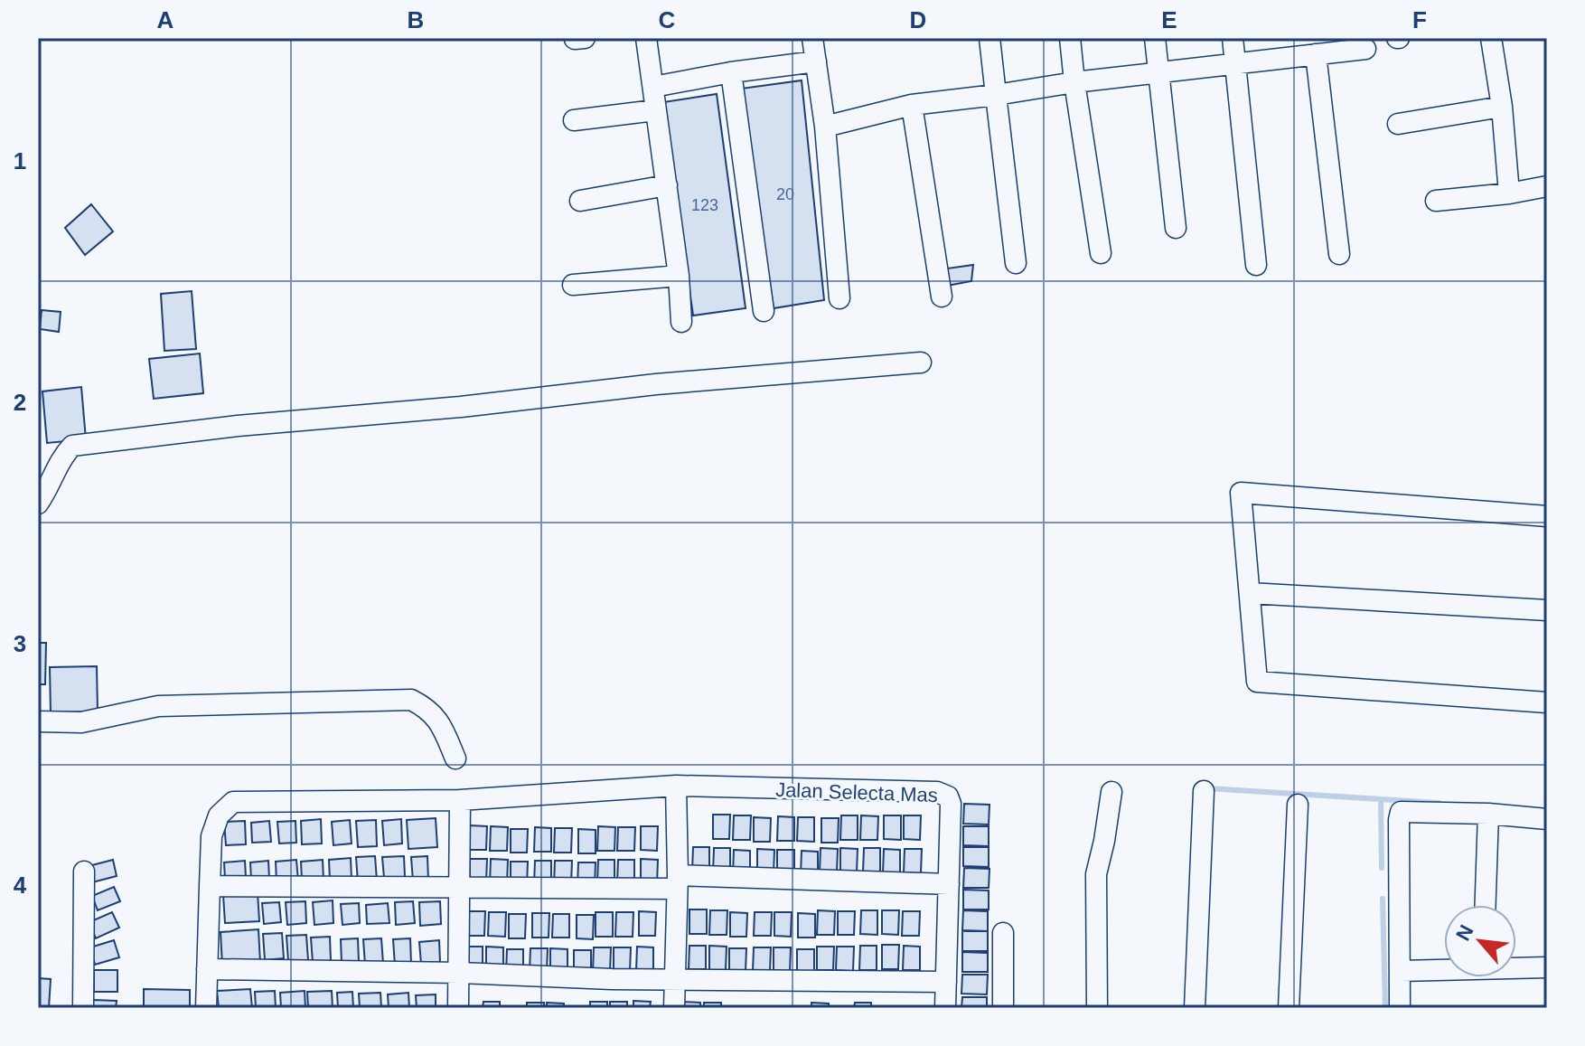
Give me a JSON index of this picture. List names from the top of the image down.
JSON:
{
  "streets": {
    "street": ["Jalan Selecta Mas"]
  },
  "house_numbers": ["20", "123"],
  "north": "top left",
  "grid": {
    "columns": [
      "A",
      "B",
      "C",
      "D",
      "E",
      "F"
    ],
    "rows": [
      "1",
      "2",
      "3",
      "4"
    ]
  }
}
